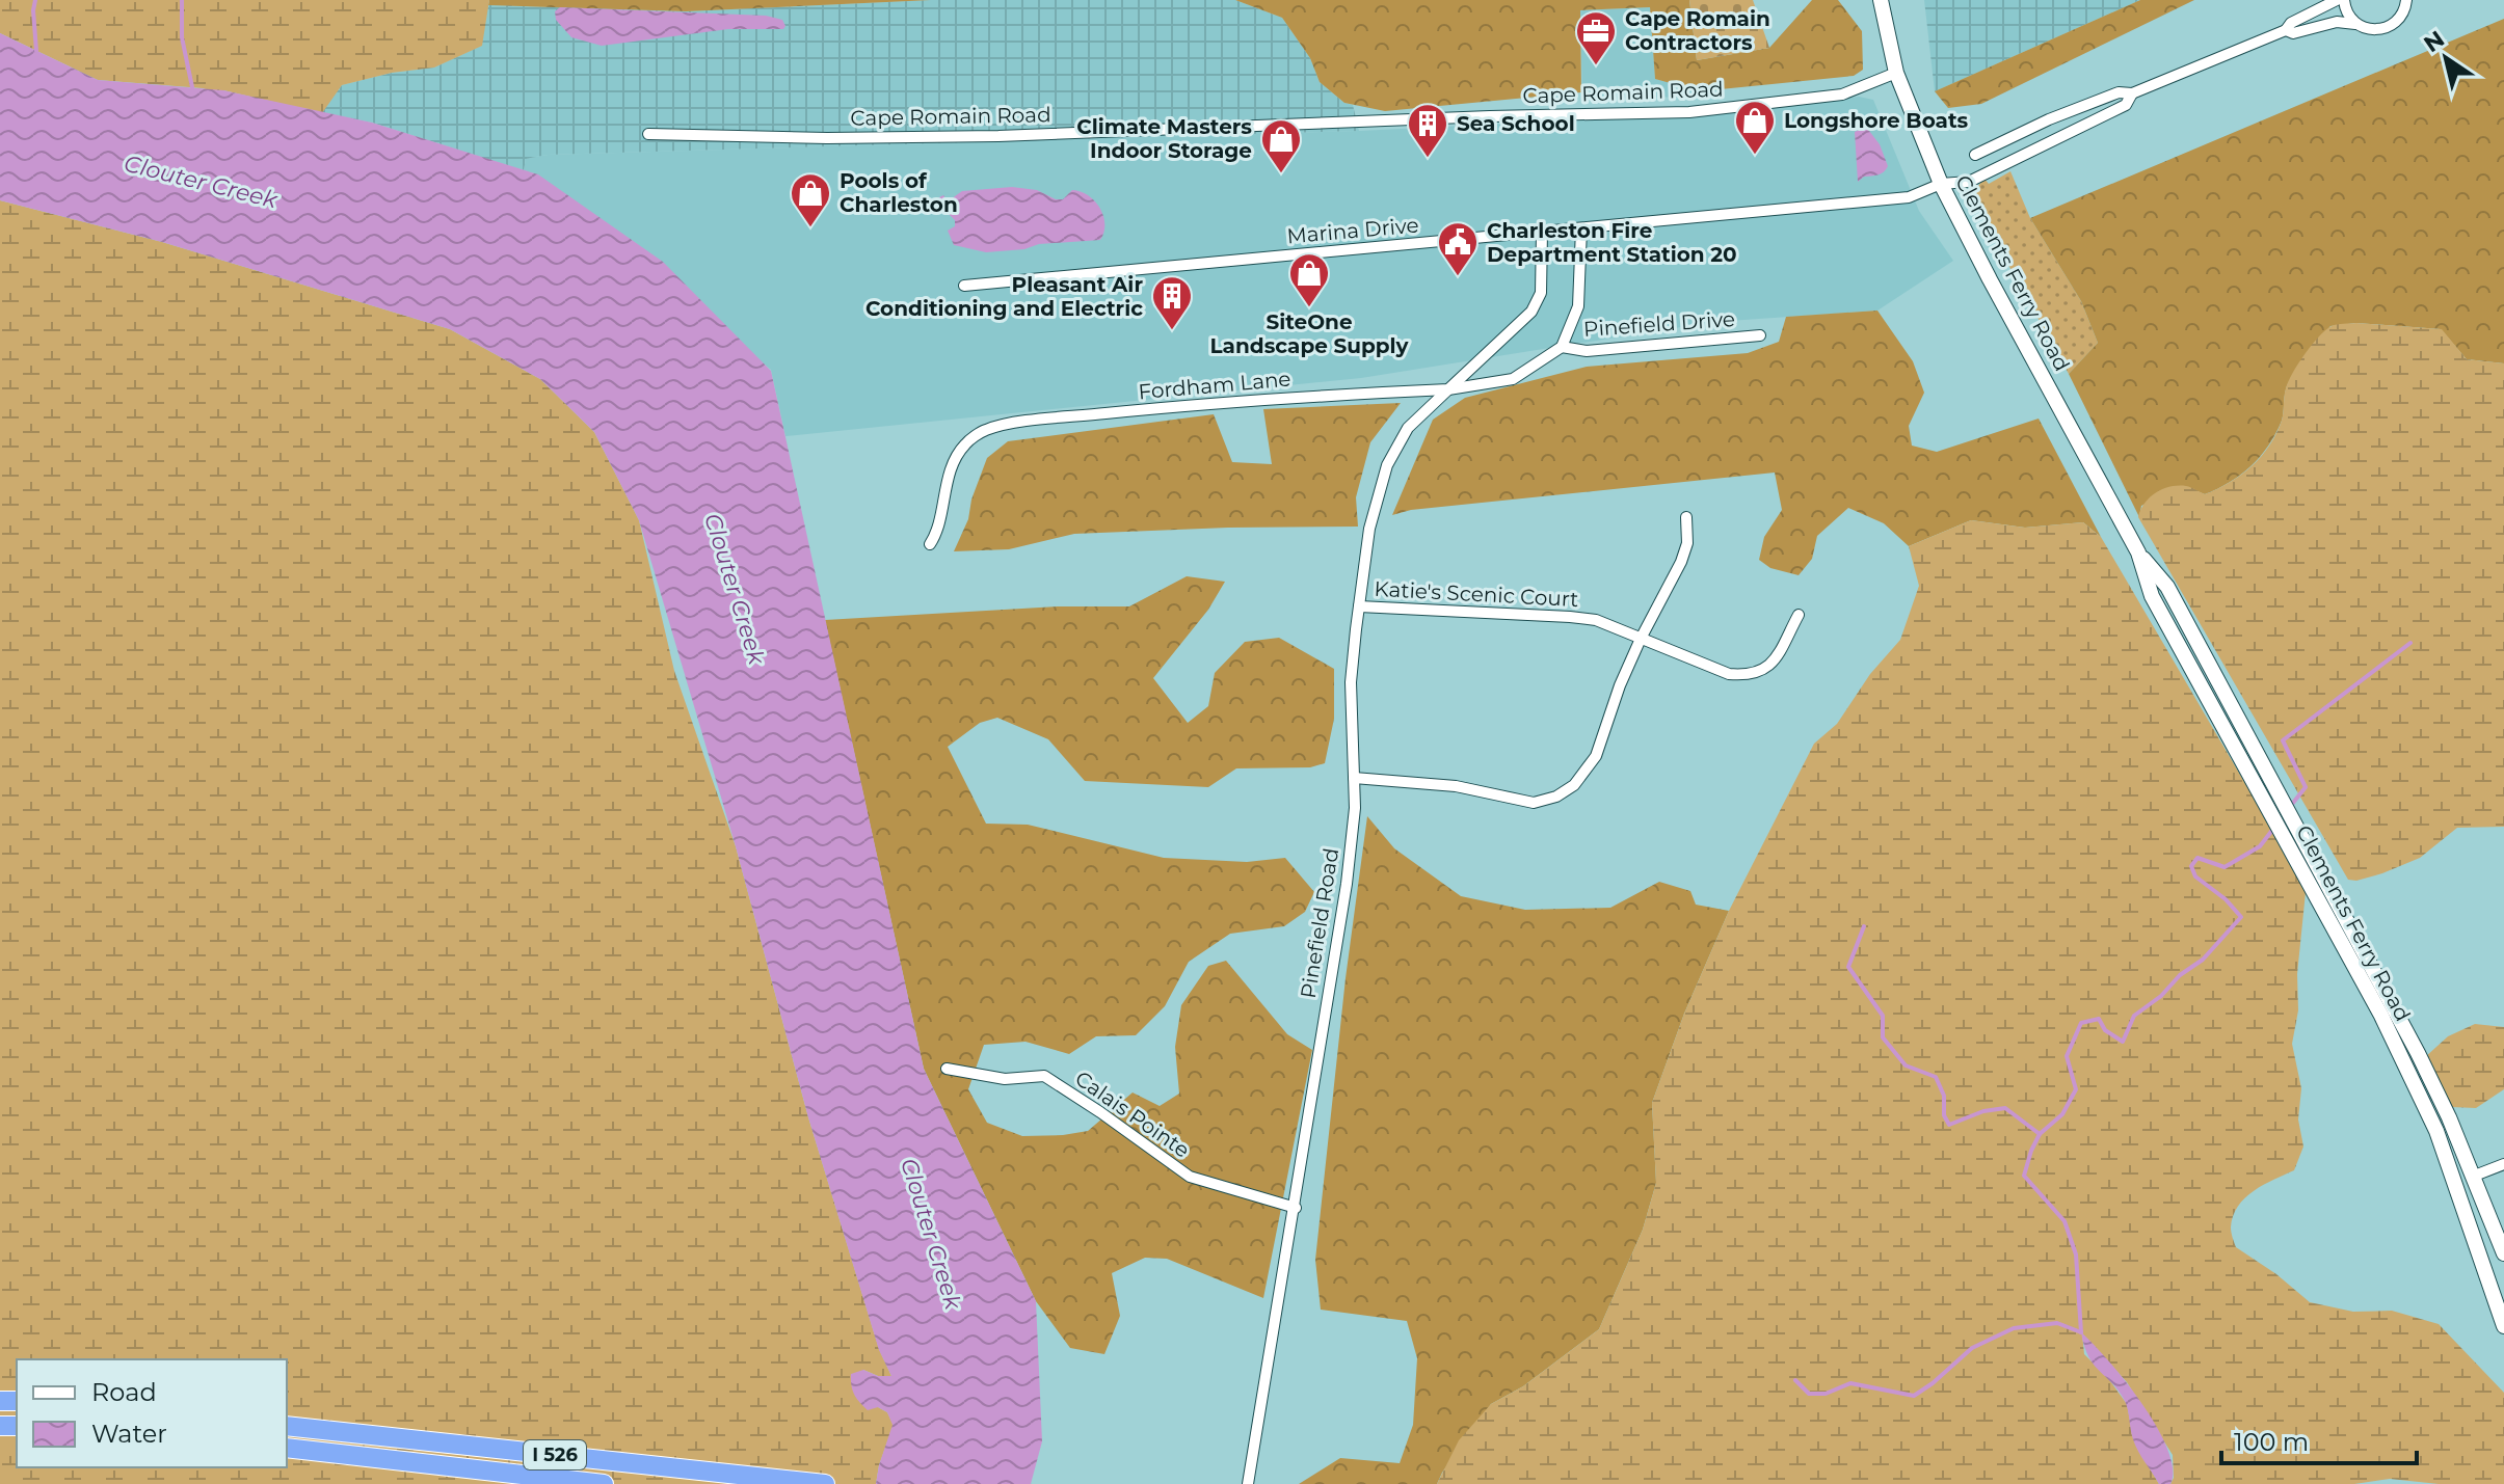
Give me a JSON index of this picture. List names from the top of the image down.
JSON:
{
  "streets": {
    "highway": ["I 526"],
    "main road": ["Clements Ferry Road"],
    "street": [
      "Cape Romain Road",
      "Marina Drive",
      "Pinefield Drive",
      "Fordham Lane",
      "Katie's Scenic Court",
      "Pinefield Road",
      "Calais Pointe"
    ]
  },
  "crossings": [
    ["Cape Romain Road", "Clements Ferry Road"],
    ["Marina Drive", "Clements Ferry Road"],
    ["Marina Drive", "Pinefield Road"],
    ["Fordham Lane", "Pinefield Road"],
    ["Katie's Scenic Court", "Pinefield Road"],
    ["Pinefield Road", "Calais Pointe"]
  ],
  "water": ["Clouter Creek"],
  "places": {
    "office": ["Cape Romain Contractors"],
    "shop": [
      "Longshore Boats",
      "Climate Masters Indoor Storage",
      "Pools of Charleston",
      "SiteOne Landscape Supply"
    ],
    "building": ["Sea School", "Pleasant Air Conditioning and Electric"],
    "public building": ["Charleston Fire Department Station 20"]
  },
  "legend": ["Road", "Water"],
  "scale_bar": "100 m",
  "north": "top left"
}
